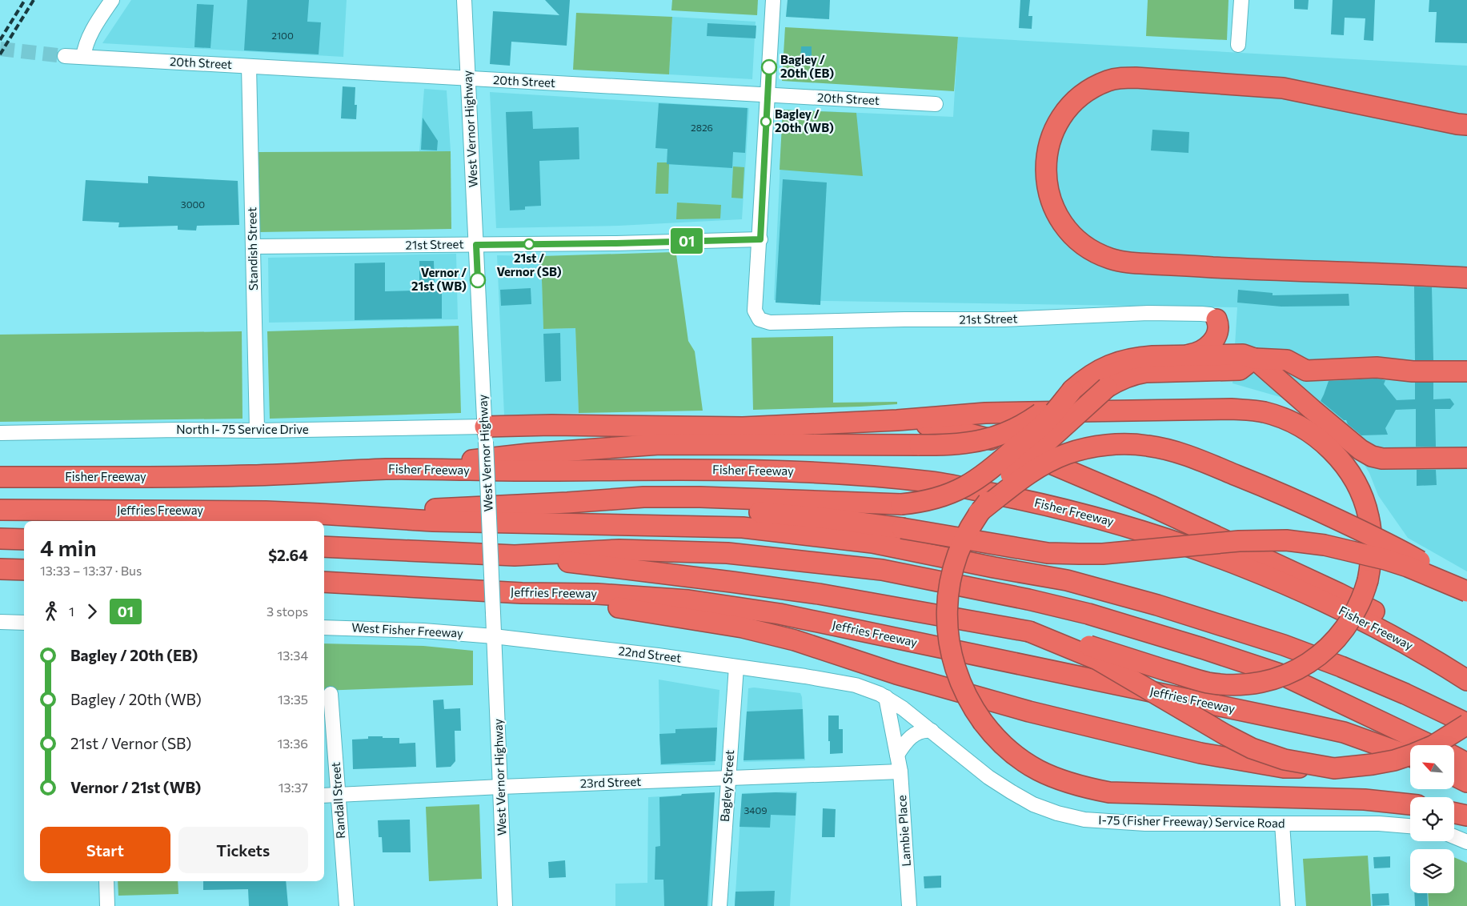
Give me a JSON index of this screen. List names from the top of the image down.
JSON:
{
  "streets": {
    "highway": ["Fisher Freeway", "Jeffries Freeway"],
    "street": [
      "20th Street",
      "West Vernor Highway",
      "21st Street",
      "Standish Street",
      "North I- 75 Service Drive",
      "West Fisher Freeway",
      "22nd Street",
      "23rd Street",
      "Bagley Street",
      "Randall Street",
      "I-75 (Fisher Freeway) Service Road",
      "Lambie Place"
    ]
  },
  "crossings": [
    ["20th Street", "West Vernor Highway"],
    ["20th Street", "Standish Street"],
    ["West Vernor Highway", "21st Street"],
    ["West Vernor Highway", "North I- 75 Service Drive"],
    ["West Vernor Highway", "West Fisher Freeway"],
    ["West Vernor Highway", "22nd Street"],
    ["West Vernor Highway", "23rd Street"],
    ["21st Street", "Standish Street"],
    ["Standish Street", "North I- 75 Service Drive"],
    ["West Fisher Freeway", "22nd Street"],
    ["22nd Street", "Bagley Street"],
    ["22nd Street", "I-75 (Fisher Freeway) Service Road"],
    ["23rd Street", "Bagley Street"],
    ["23rd Street", "Randall Street"],
    ["23rd Street", "Lambie Place"],
    ["I-75 (Fisher Freeway) Service Road", "Lambie Place"]
  ],
  "places": [
    "Bagley / 20th (EB)",
    "Bagley / 20th (WB)",
    "21st / Vernor (SB)",
    "Vernor / 21st (WB)"
  ],
  "lines": ["bus line 01"],
  "house_numbers": [
    "2100",
    "2826",
    "3000",
    "3409"
  ],
  "north": "top left",
  "page": {
    "on_map": "01",
    "heading": ["4 min", "13:33 – 13:37 · Bus", "$2.64"],
    "legs": ["1", "01", "3 stops"],
    "list": [
      {
        "name": "Bagley / 20th (EB)",
        "value": "13:34"
      },
      {
        "name": "Bagley / 20th (WB)",
        "value": "13:35"
      },
      {
        "name": "21st / Vernor (SB)",
        "value": "13:36"
      },
      {
        "name": "Vernor / 21st (WB)",
        "value": "13:37"
      }
    ],
    "buttons": ["Start", "Tickets"]
  }
}
